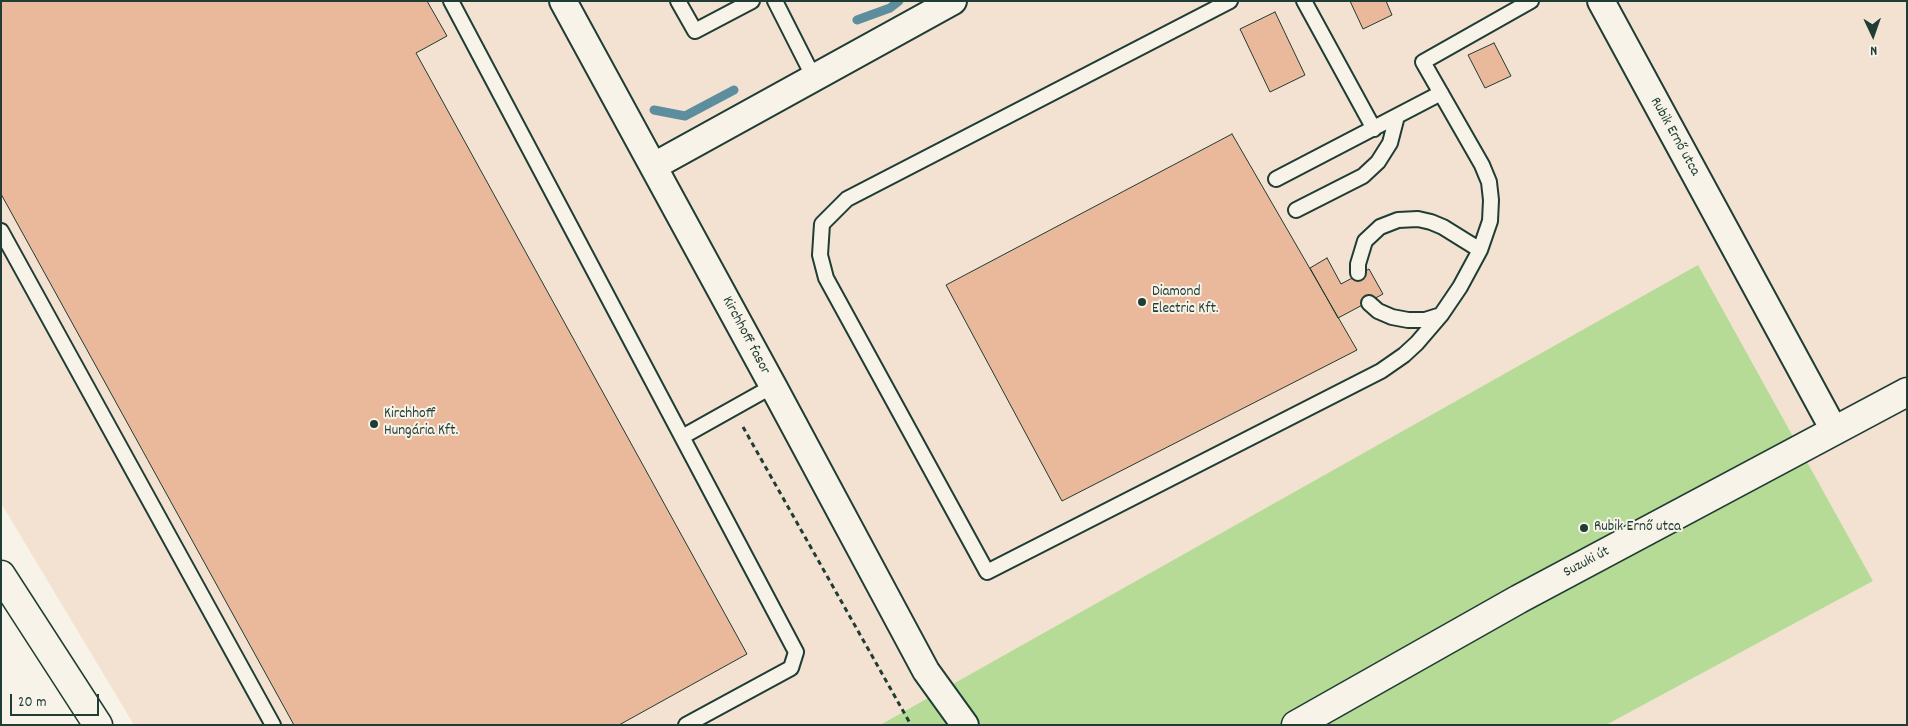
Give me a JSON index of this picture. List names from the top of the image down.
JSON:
{
  "streets": {
    "main road": ["Suzuki út"],
    "street": ["Rubik Ernő utca", "Kirchhoff fasor"]
  },
  "crossings": [
    ["Rubik Ernő utca", "Suzuki út"]
  ],
  "places": ["Diamond Electric Kft.", "Kirchhoff Hungária Kft.", "Rubik Ernő utca"],
  "scale_bar": "20 m",
  "north": "bottom"
}
